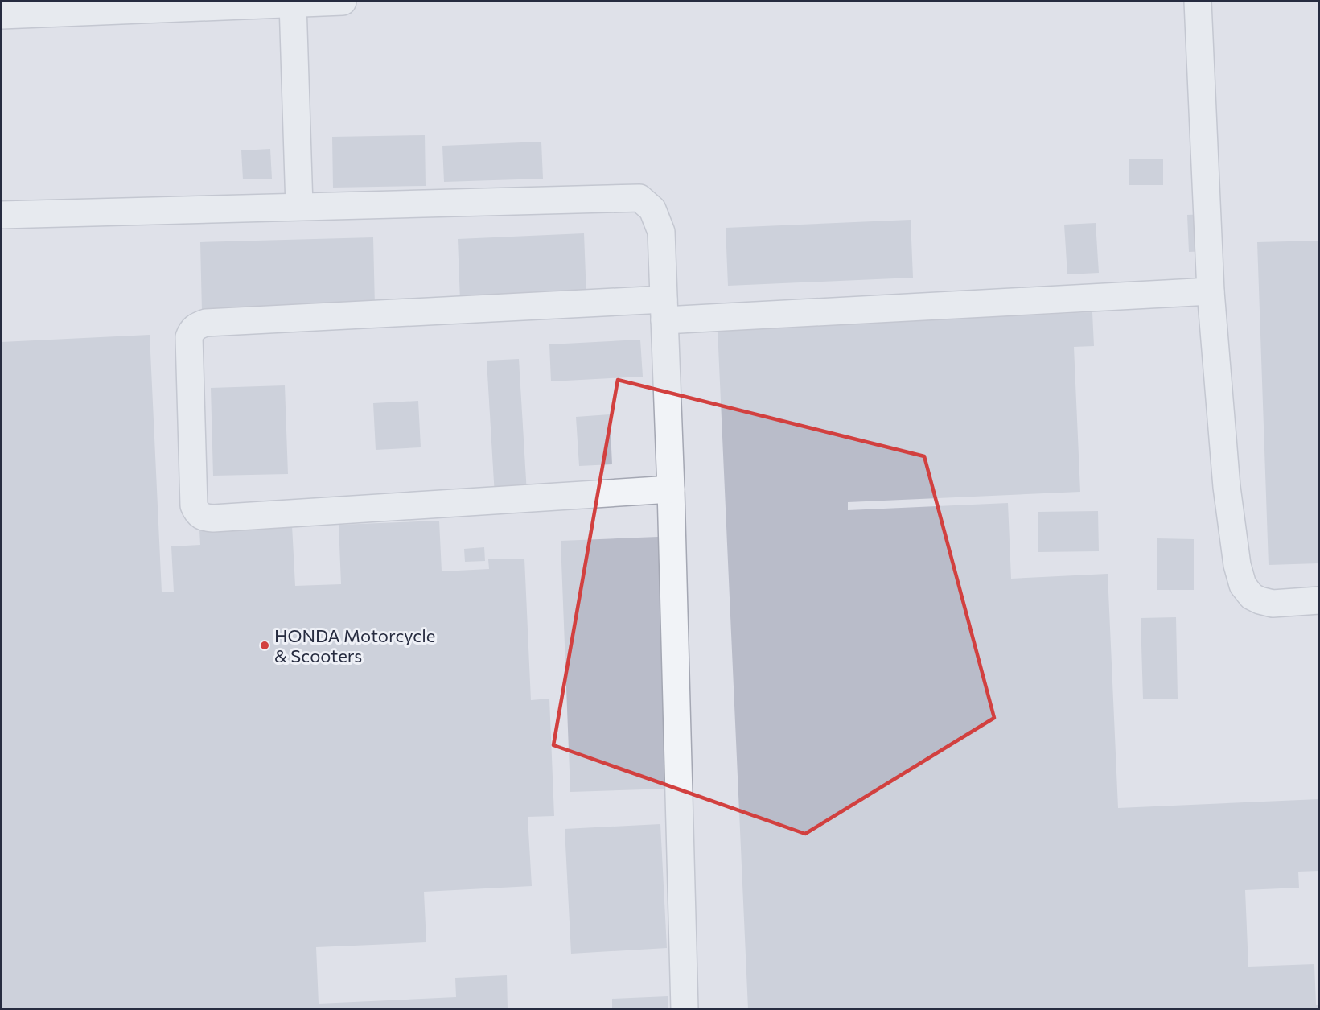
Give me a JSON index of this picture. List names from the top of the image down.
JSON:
{
  "places": ["HONDA Motorcycle & Scooters"]
}
